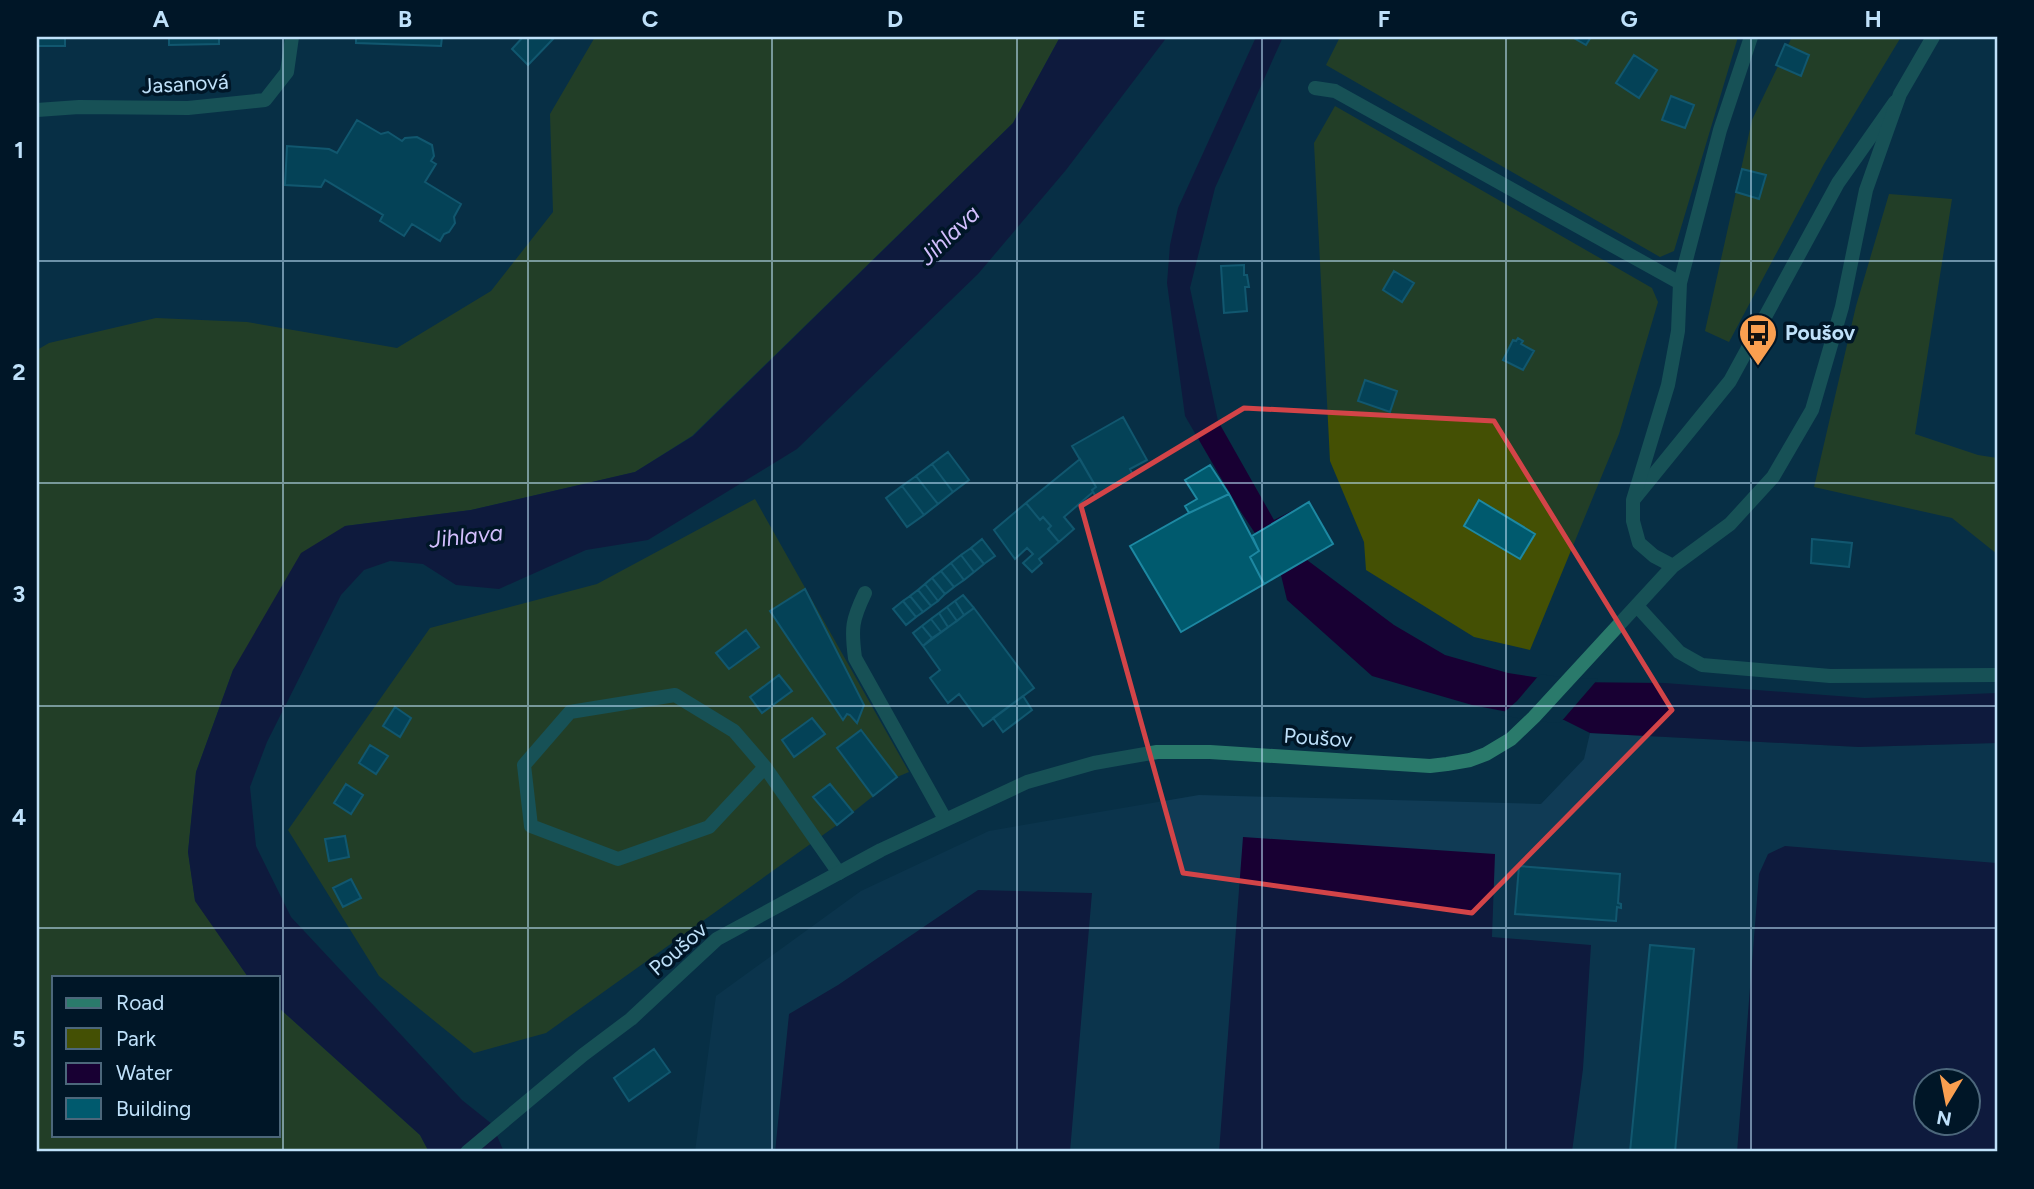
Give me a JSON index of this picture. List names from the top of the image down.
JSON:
{
  "streets": {
    "street": ["Jasanová", "Poušov"]
  },
  "water": ["Jihlava"],
  "places": {
    "bus stop": ["Poušov"]
  },
  "legend": [
    "Road",
    "Park",
    "Water",
    "Building"
  ],
  "north": "bottom",
  "grid": {
    "columns": [
      "A",
      "B",
      "C",
      "D",
      "E",
      "F",
      "G",
      "H"
    ],
    "rows": [
      "1",
      "2",
      "3",
      "4",
      "5"
    ]
  }
}
